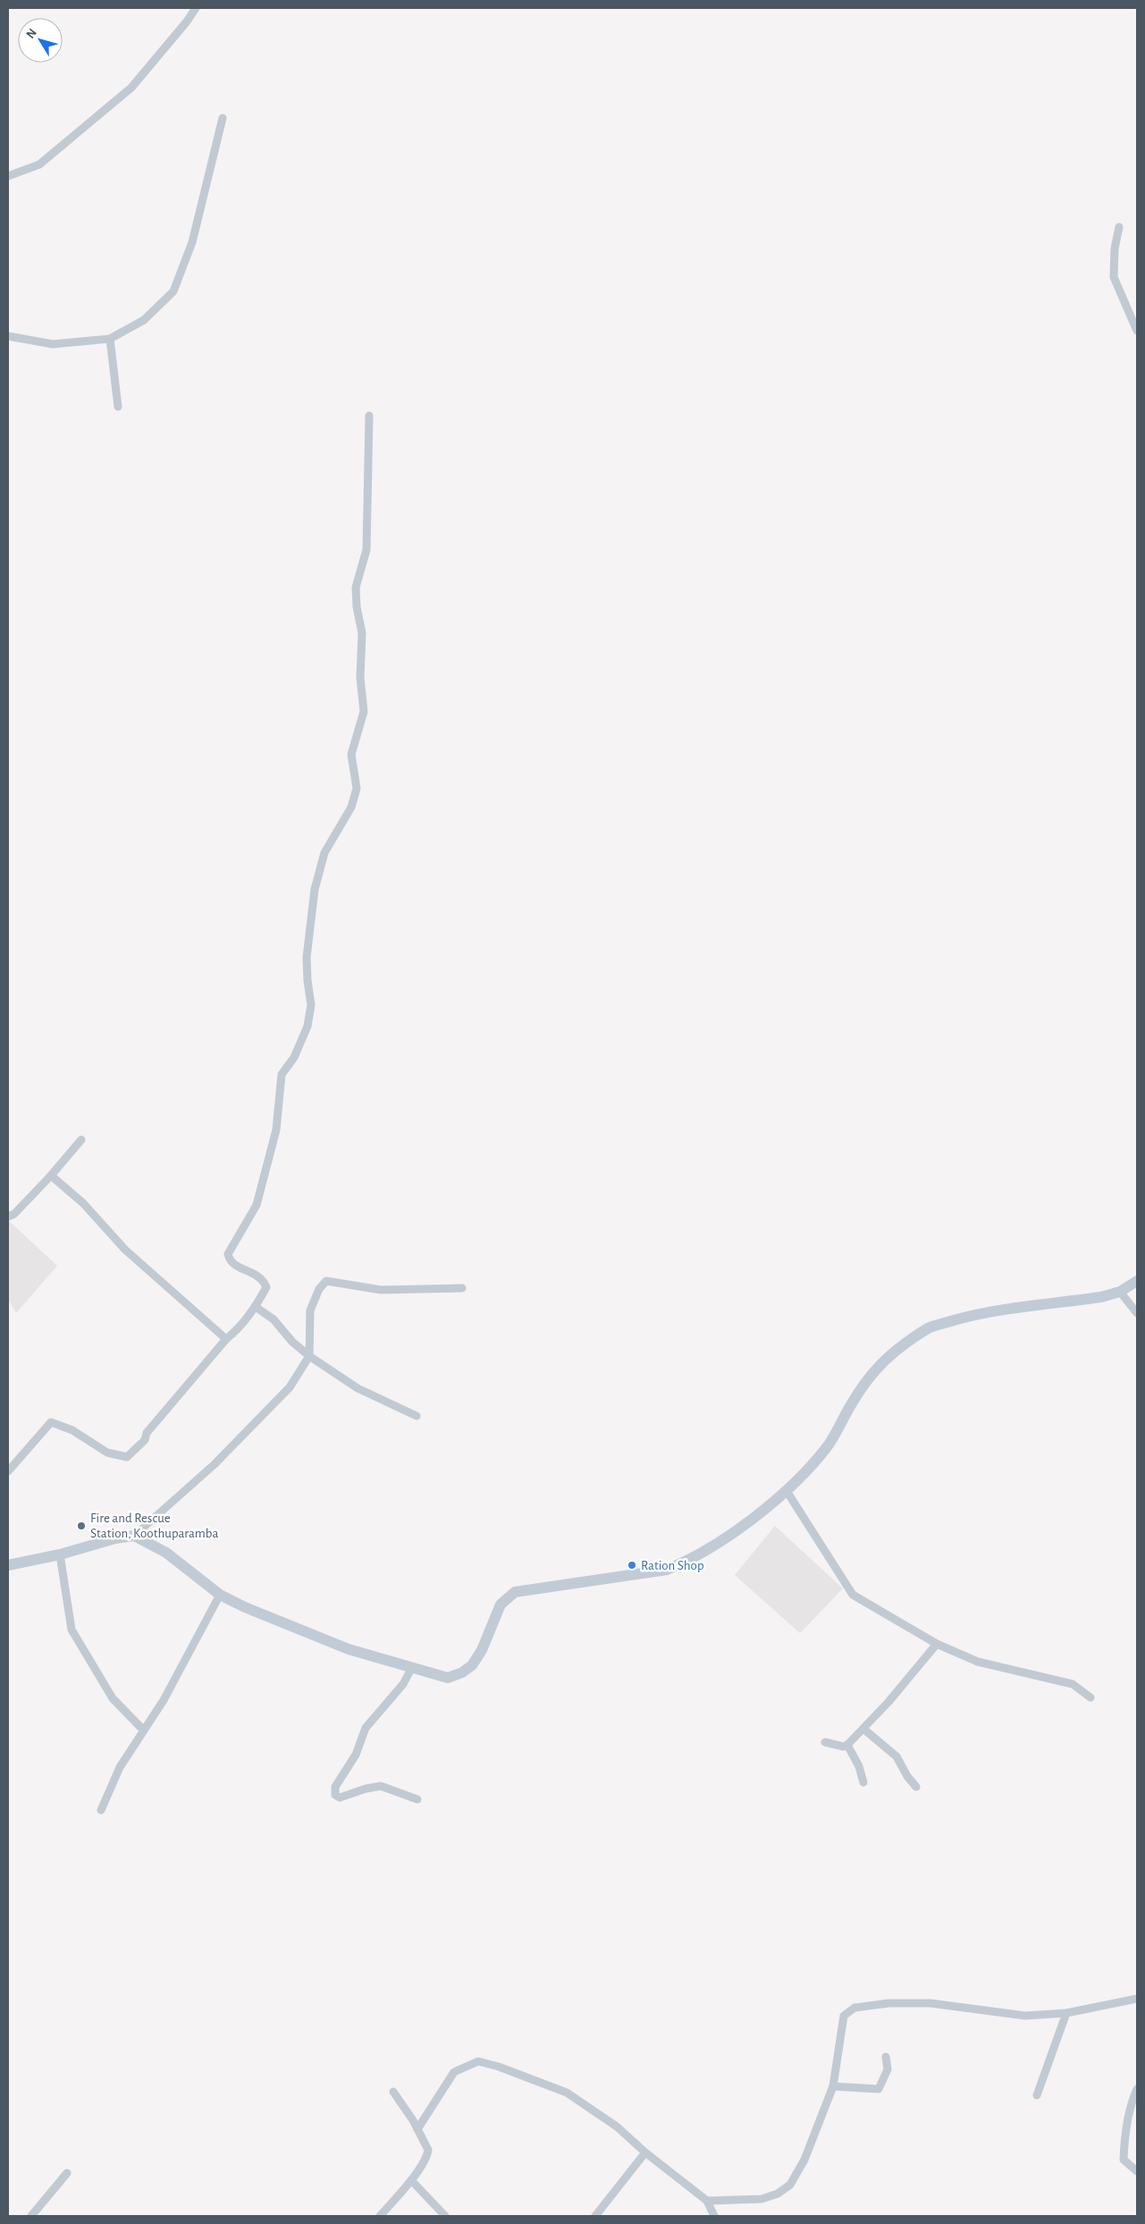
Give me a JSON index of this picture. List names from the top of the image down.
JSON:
{
  "places": ["Fire and Rescue Station, Koothuparamba", "Ration Shop"],
  "north": "top left"
}
